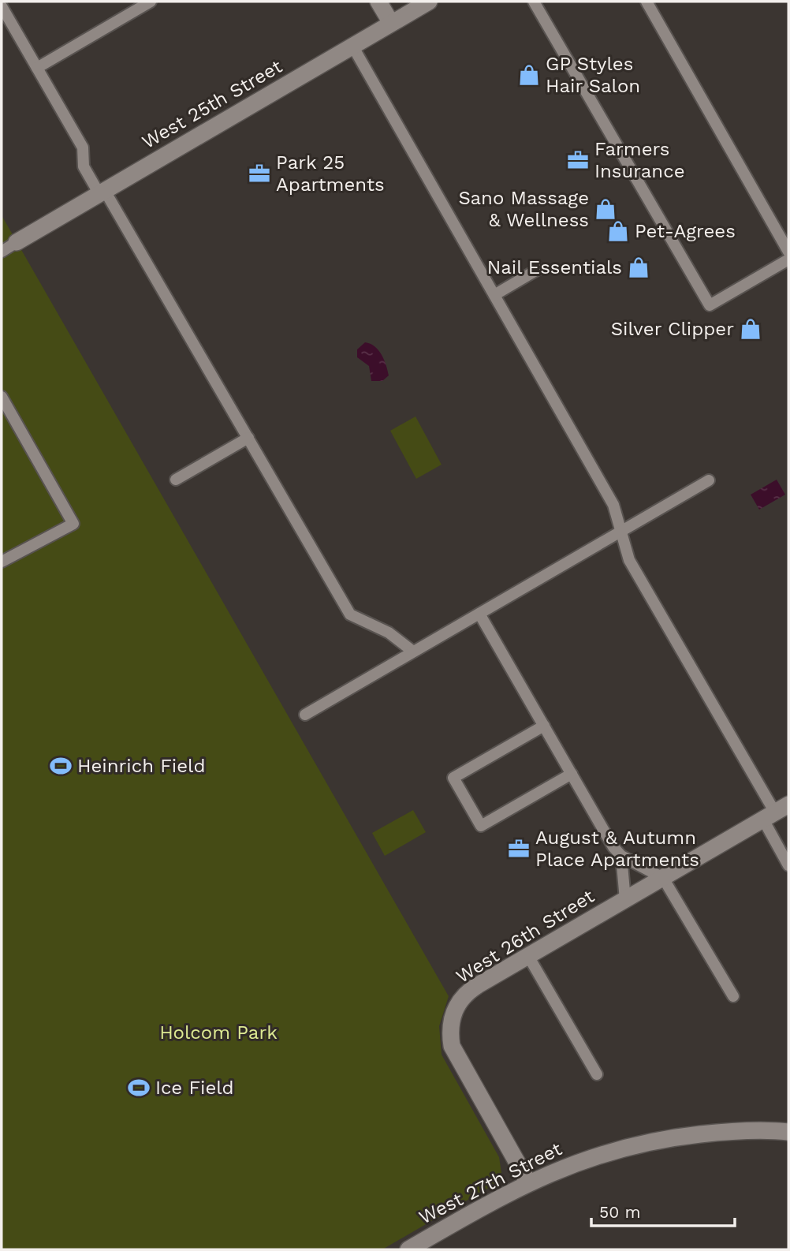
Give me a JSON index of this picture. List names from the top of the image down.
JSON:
{
  "streets": {
    "street": ["West 25th Street", "West 26th Street", "West 27th Street"]
  },
  "crossings": [
    ["West 26th Street", "West 27th Street"]
  ],
  "parks": ["Holcom Park"],
  "places": {
    "shop": [
      "GP Styles Hair Salon",
      "Sano Massage & Wellness",
      "Pet-Agrees",
      "Nail Essentials",
      "Silver Clipper"
    ],
    "office": ["Farmers Insurance", "Park 25 Apartments", "August & Autumn Place Apartments"],
    "sports": ["Heinrich Field", "Ice Field"]
  },
  "scale_bar": "50 m"
}
